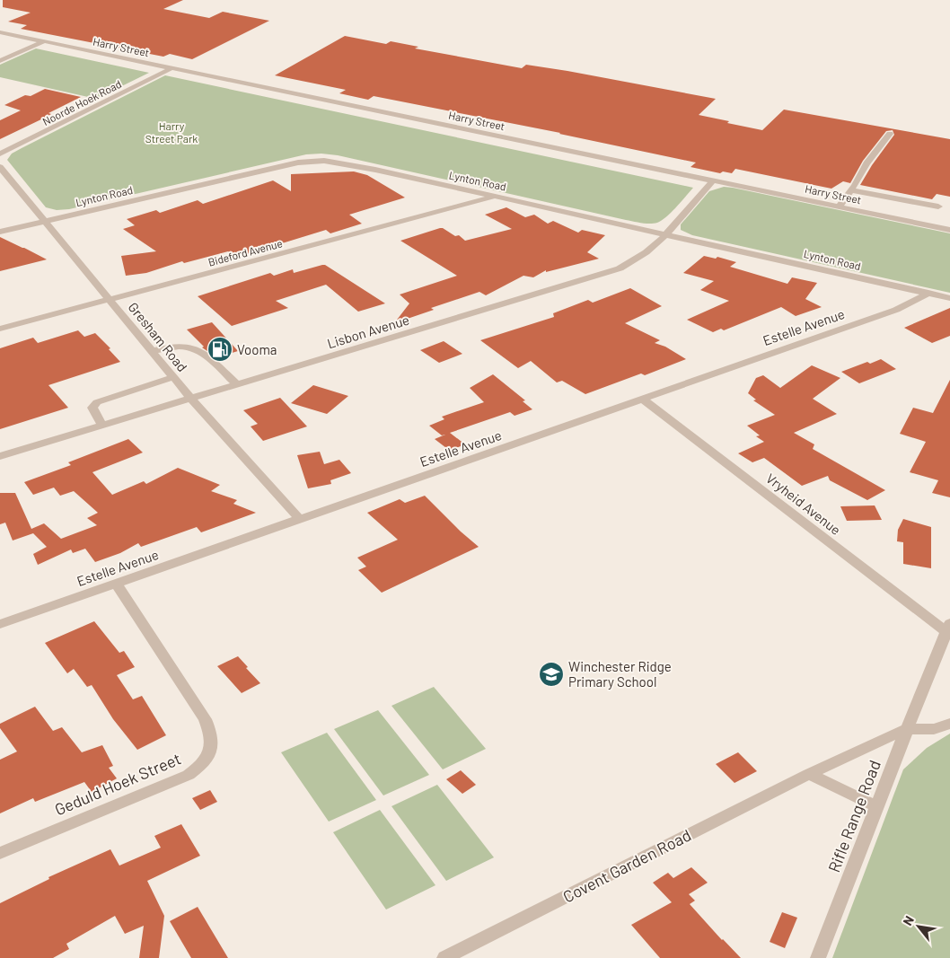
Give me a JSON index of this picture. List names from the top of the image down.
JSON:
{
  "streets": {
    "street": [
      "Harry Street",
      "Noorde Hoek Road",
      "Lynton Road",
      "Bideford Avenue",
      "Estelle Avenue",
      "Lisbon Avenue",
      "Gresham Road",
      "Vryheid Avenue",
      "Geduld Hoek Street",
      "Rifle Range Road",
      "Covent Garden Road"
    ]
  },
  "crossings": [
    ["Harry Street", "Noorde Hoek Road"],
    ["Harry Street", "Lisbon Avenue"],
    ["Lynton Road", "Bideford Avenue"],
    ["Lynton Road", "Estelle Avenue"],
    ["Lynton Road", "Lisbon Avenue"],
    ["Lynton Road", "Gresham Road"],
    ["Bideford Avenue", "Gresham Road"],
    ["Estelle Avenue", "Gresham Road"],
    ["Estelle Avenue", "Vryheid Avenue"],
    ["Estelle Avenue", "Geduld Hoek Street"],
    ["Lisbon Avenue", "Gresham Road"],
    ["Vryheid Avenue", "Rifle Range Road"],
    ["Rifle Range Road", "Covent Garden Road"]
  ],
  "parks": ["Harry Street Park"],
  "places": {
    "fuel station": ["Vooma"],
    "school or university": ["Winchester Ridge Primary School"]
  },
  "north": "top left"
}
